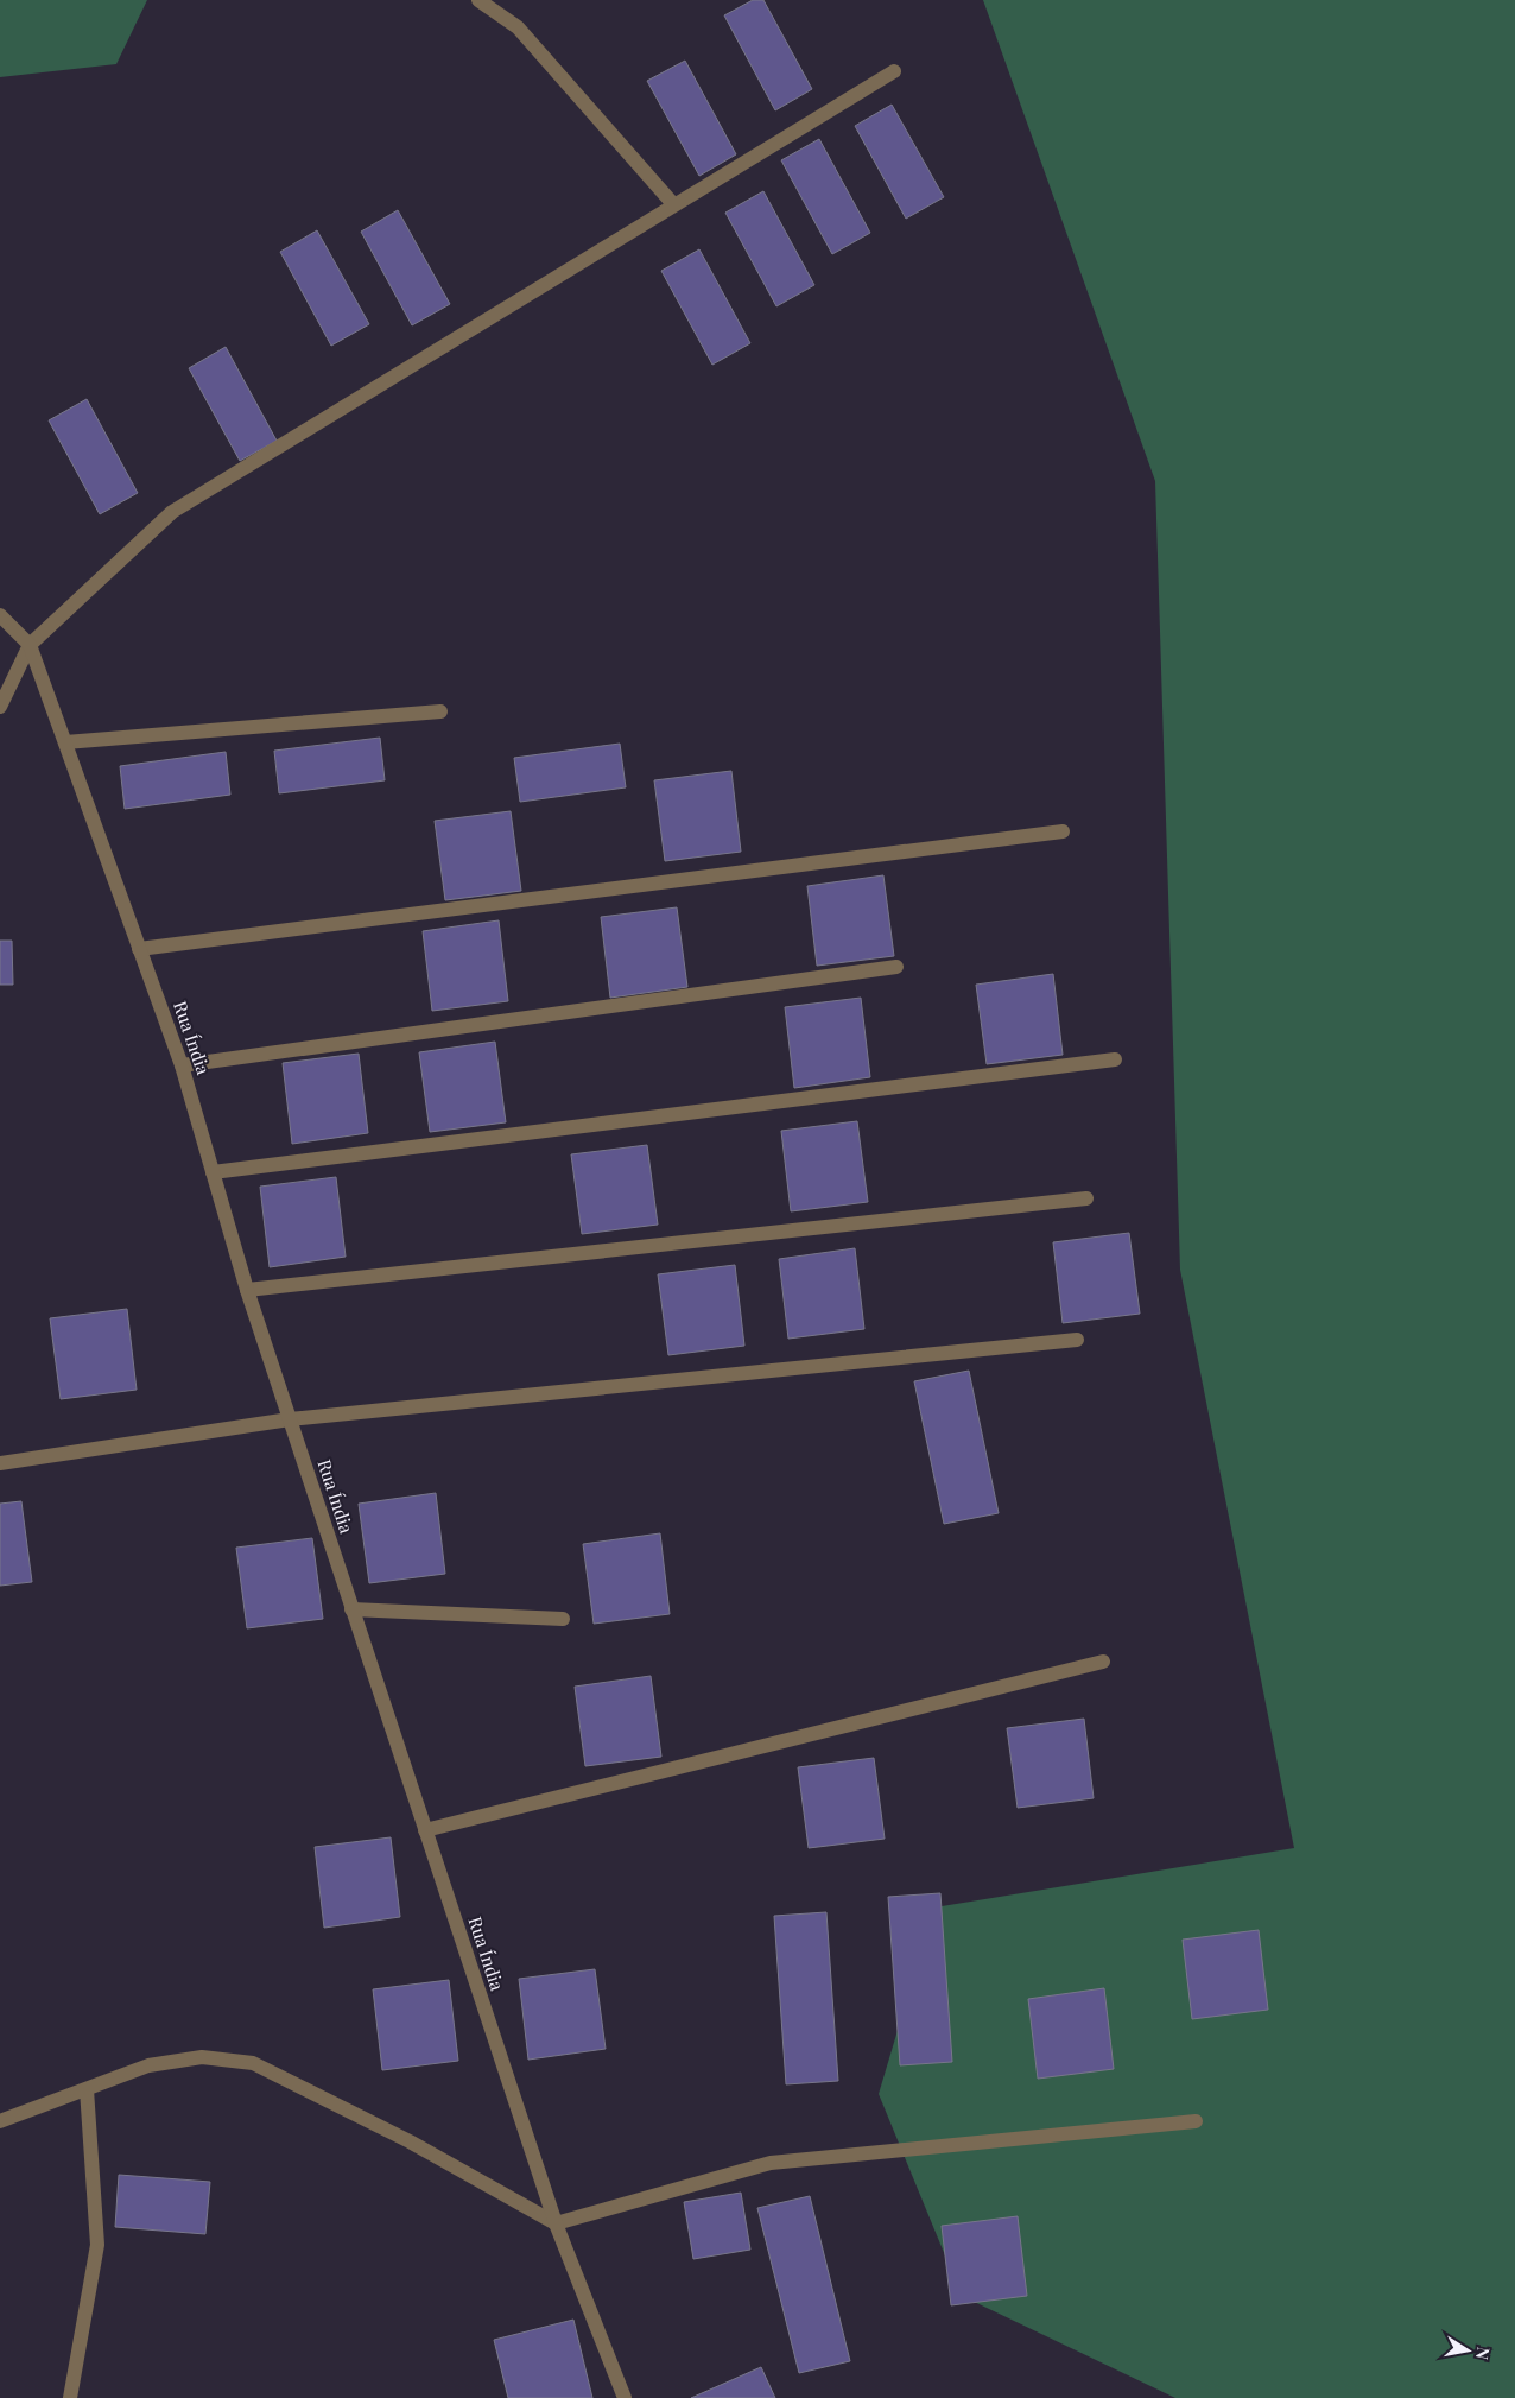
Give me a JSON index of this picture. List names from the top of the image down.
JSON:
{
  "streets": {
    "street": ["Rua Índia"]
  },
  "north": "right"
}
